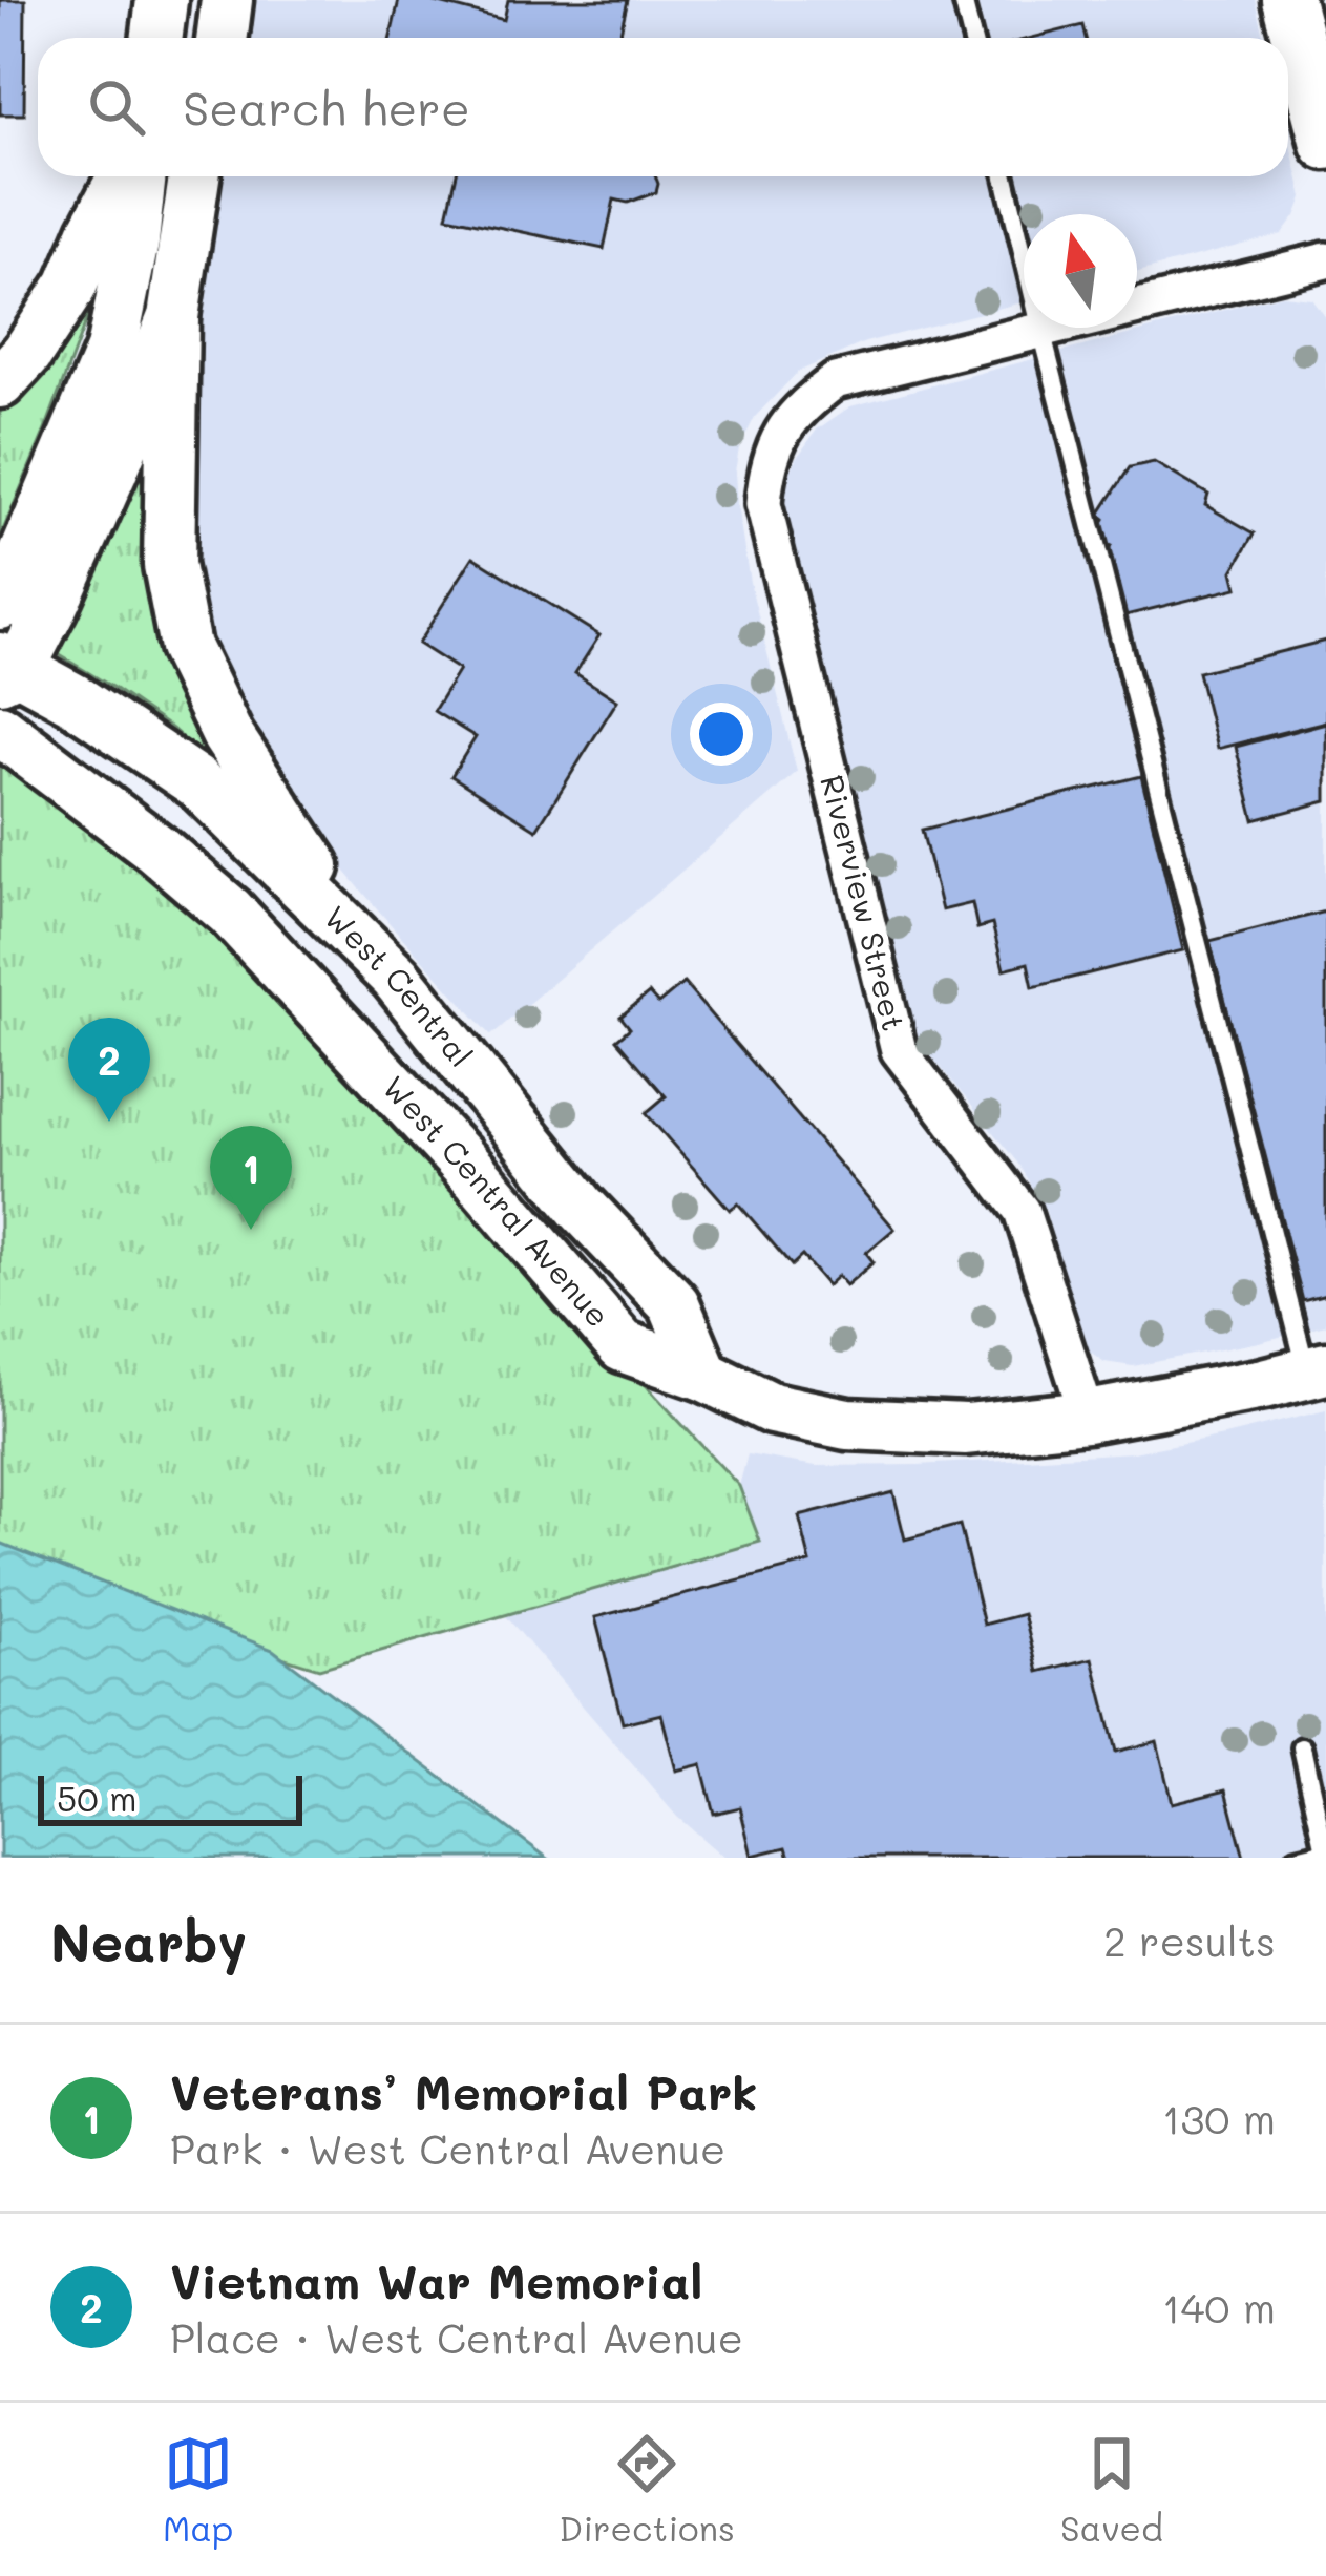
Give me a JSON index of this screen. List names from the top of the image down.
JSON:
{
  "streets": {
    "street": ["Riverview Street", "West Central", "West Central Avenue"]
  },
  "crossings": [
    ["Riverview Street", "West Central Avenue"],
    ["West Central", "West Central Avenue"]
  ],
  "scale_bar": "50 m",
  "north": "top",
  "page": {
    "search": "Search here",
    "pins": ["2", "1"],
    "scale": "50 m",
    "heading": ["Nearby", "2 results"],
    "list": [
      {
        "mark": "1",
        "name": "Veterans’ Memorial Park",
        "note": "Park · West Central Avenue",
        "value": "130 m"
      },
      {
        "mark": "2",
        "name": "Vietnam War Memorial",
        "note": "Place · West Central Avenue",
        "value": "140 m"
      }
    ],
    "nav": ["Map", "Directions", "Saved"]
  }
}
